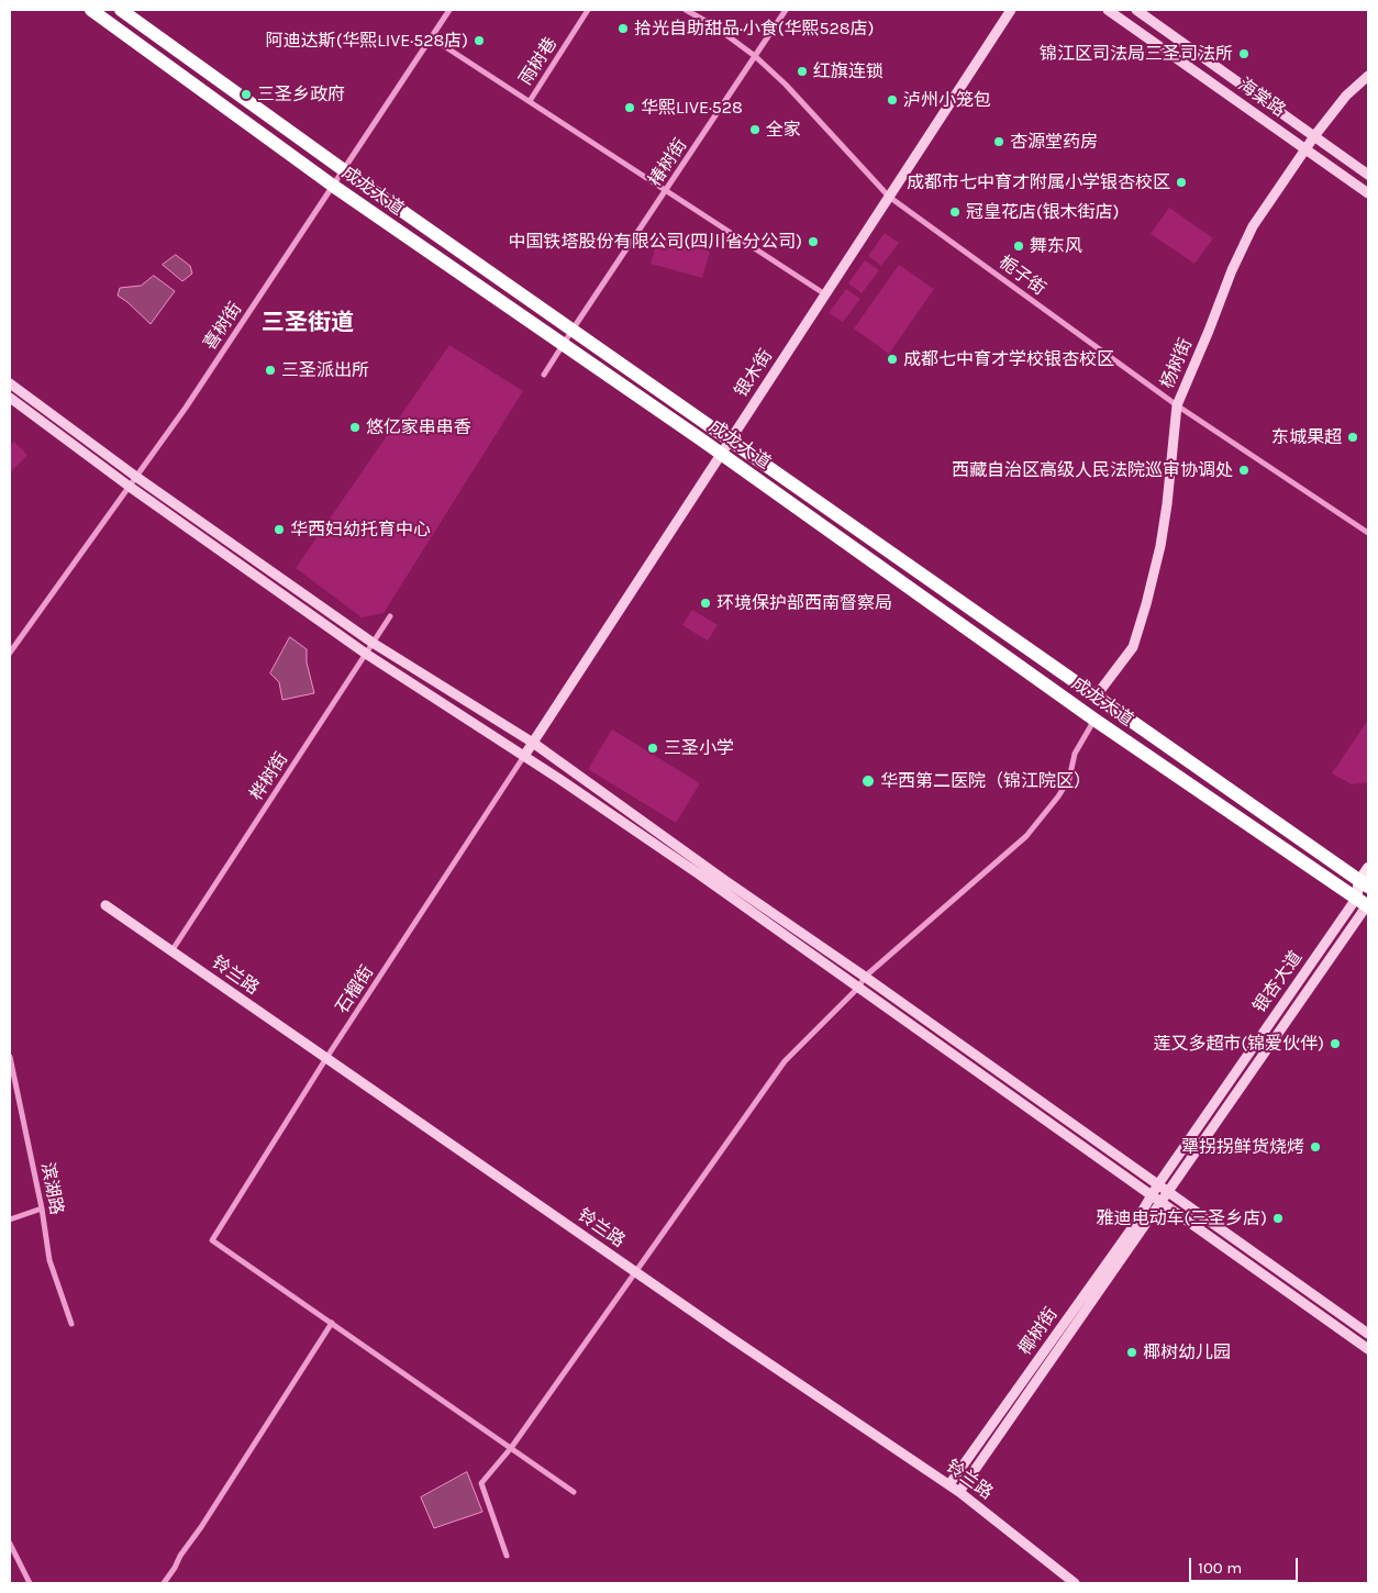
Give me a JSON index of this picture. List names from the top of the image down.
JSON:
{
  "streets": {
    "highway": ["成龙大道"],
    "main road": ["银杏大道"],
    "street": [
      "雨树巷",
      "海棠路",
      "椿树街",
      "栀子街",
      "喜树街",
      "杨树街",
      "银木街",
      "桦树街",
      "铃兰路",
      "石榴街",
      "滨湖路",
      "椰树街"
    ]
  },
  "crossings": [
    ["海棠路", "杨树街"],
    ["椿树街", "成龙大道"],
    ["椿树街", "栀子街"],
    ["成龙大道", "喜树街"],
    ["成龙大道", "杨树街"],
    ["成龙大道", "银木街"],
    ["成龙大道", "银杏大道"],
    ["栀子街", "杨树街"],
    ["栀子街", "银木街"],
    ["银木街", "石榴街"],
    ["桦树街", "铃兰路"],
    ["铃兰路", "石榴街"],
    ["铃兰路", "椰树街"],
    ["银杏大道", "椰树街"]
  ],
  "districts": ["三圣街道"],
  "places": [
    "拾光自助甜品·小食(华熙528店)",
    "阿迪达斯(华熙LIVE·528店)",
    "锦江区司法局三圣司法所",
    "红旗连锁",
    "三圣乡政府",
    "泸州小笼包",
    "华熙LIVE·528",
    "全家",
    "杏源堂药房",
    "成都市七中育才附属小学银杏校区",
    "冠皇花店(银木街店)",
    "中国铁塔股份有限公司(四川省分公司)",
    "舞东风",
    "成都七中育才学校银杏校区",
    "三圣派出所",
    "悠亿家串串香",
    "东城果超",
    "西藏自治区高级人民法院巡审协调处",
    "华西妇幼托育中心",
    "环境保护部西南督察局",
    "三圣小学",
    "华西第二医院（锦江院区）",
    "莲又多超市(锦爱伙伴)",
    "犟拐拐鲜货烧烤",
    "雅迪电动车(三圣乡店)",
    "椰树幼儿园"
  ],
  "scale_bar": "100 m"
}
